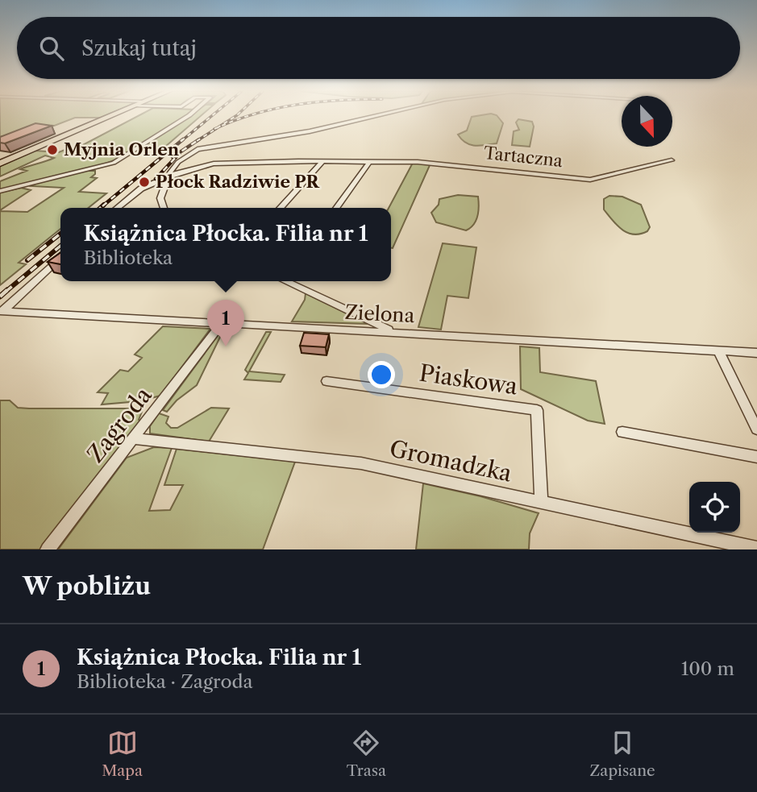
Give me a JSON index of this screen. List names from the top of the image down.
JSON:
{
  "streets": {
    "street": [
      "Tartaczna",
      "Zielona",
      "Piaskowa",
      "Zagroda",
      "Gromadzka"
    ]
  },
  "crossings": [
    ["Zielona", "Zagroda"],
    ["Piaskowa", "Gromadzka"],
    ["Zagroda", "Gromadzka"]
  ],
  "places": ["Myjnia Orlen", "Płock Radziwie PR"],
  "north": "bottom",
  "page": {
    "search": "Szukaj tutaj",
    "popup": ["Książnica Płocka. Filia nr 1", "Biblioteka"],
    "pins": "1",
    "heading": "W pobliżu",
    "list": [
      {
        "mark": "1",
        "name": "Książnica Płocka. Filia nr 1",
        "note": "Biblioteka · Zagroda",
        "value": "100 m"
      }
    ],
    "nav": ["Mapa", "Trasa", "Zapisane"]
  }
}
